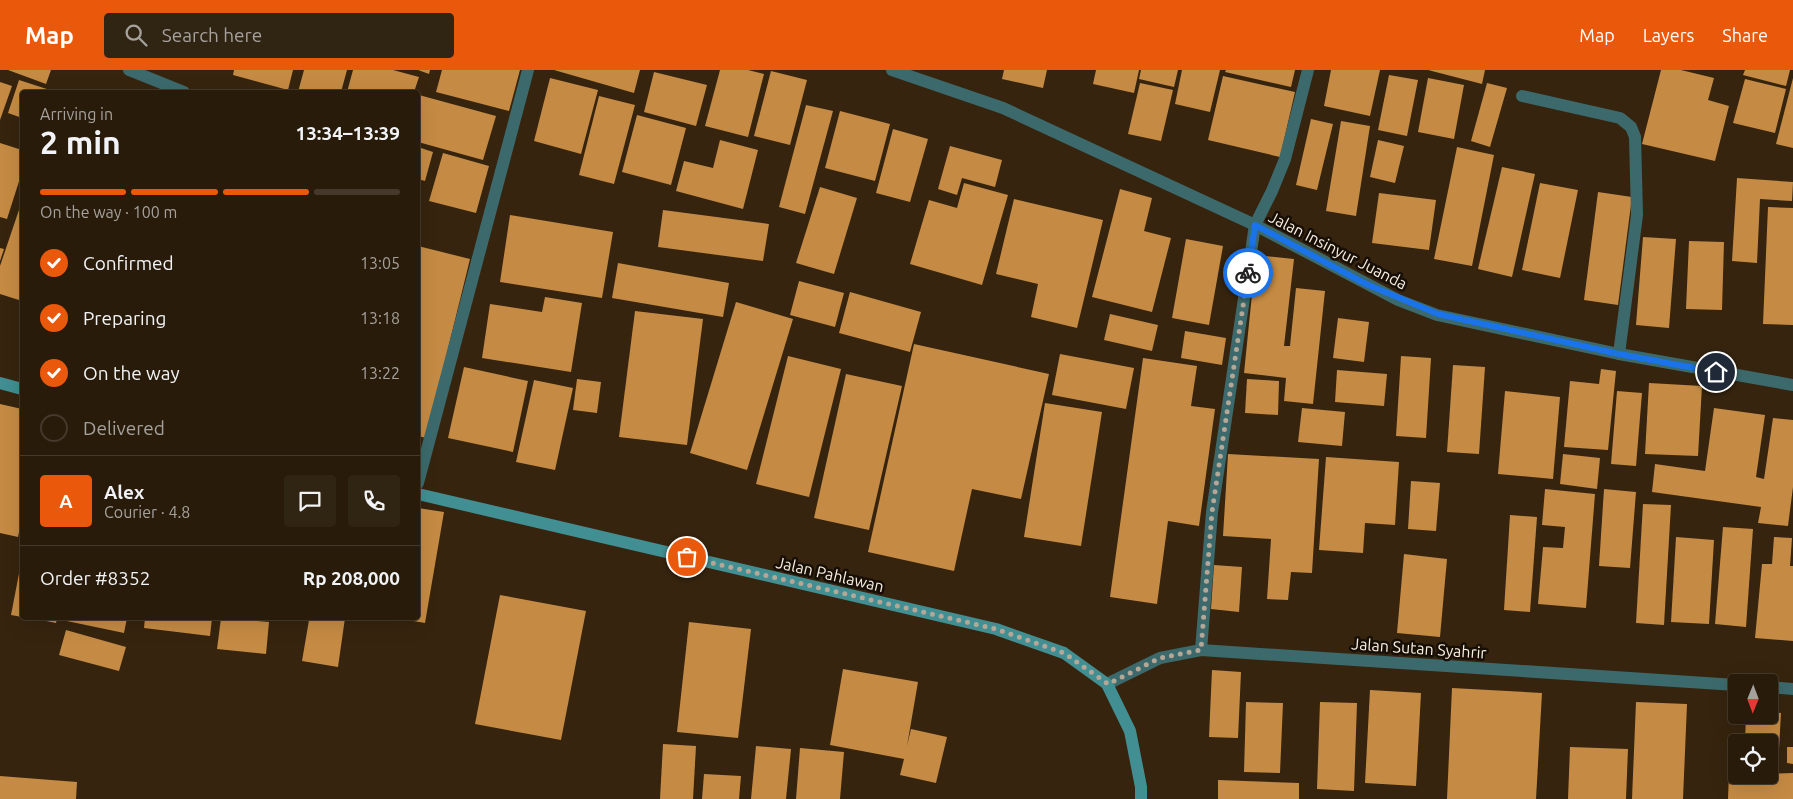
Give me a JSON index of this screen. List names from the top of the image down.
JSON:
{
  "streets": {
    "main road": ["Jalan Pahlawan"],
    "street": ["Jalan Insinyur Juanda", "Jalan Sutan Syahrir"]
  },
  "crossings": [
    ["Jalan Pahlawan", "Jalan Sutan Syahrir"]
  ],
  "north": "bottom",
  "page": {
    "header": "Map",
    "search": "Search here",
    "nav": ["Map", "Layers", "Share"],
    "heading": ["2 min", "Arriving in", "13:34–13:39"],
    "panel": [
      "Alex",
      "Courier · 4.8",
      "Order #8352",
      "Rp 208,000"
    ],
    "bar": "On the way · 100 m",
    "list": [
      ["Confirmed", "13:05"],
      ["Preparing", "13:18"],
      ["On the way", "13:22"],
      "Delivered"
    ],
    "round": "A"
  }
}
